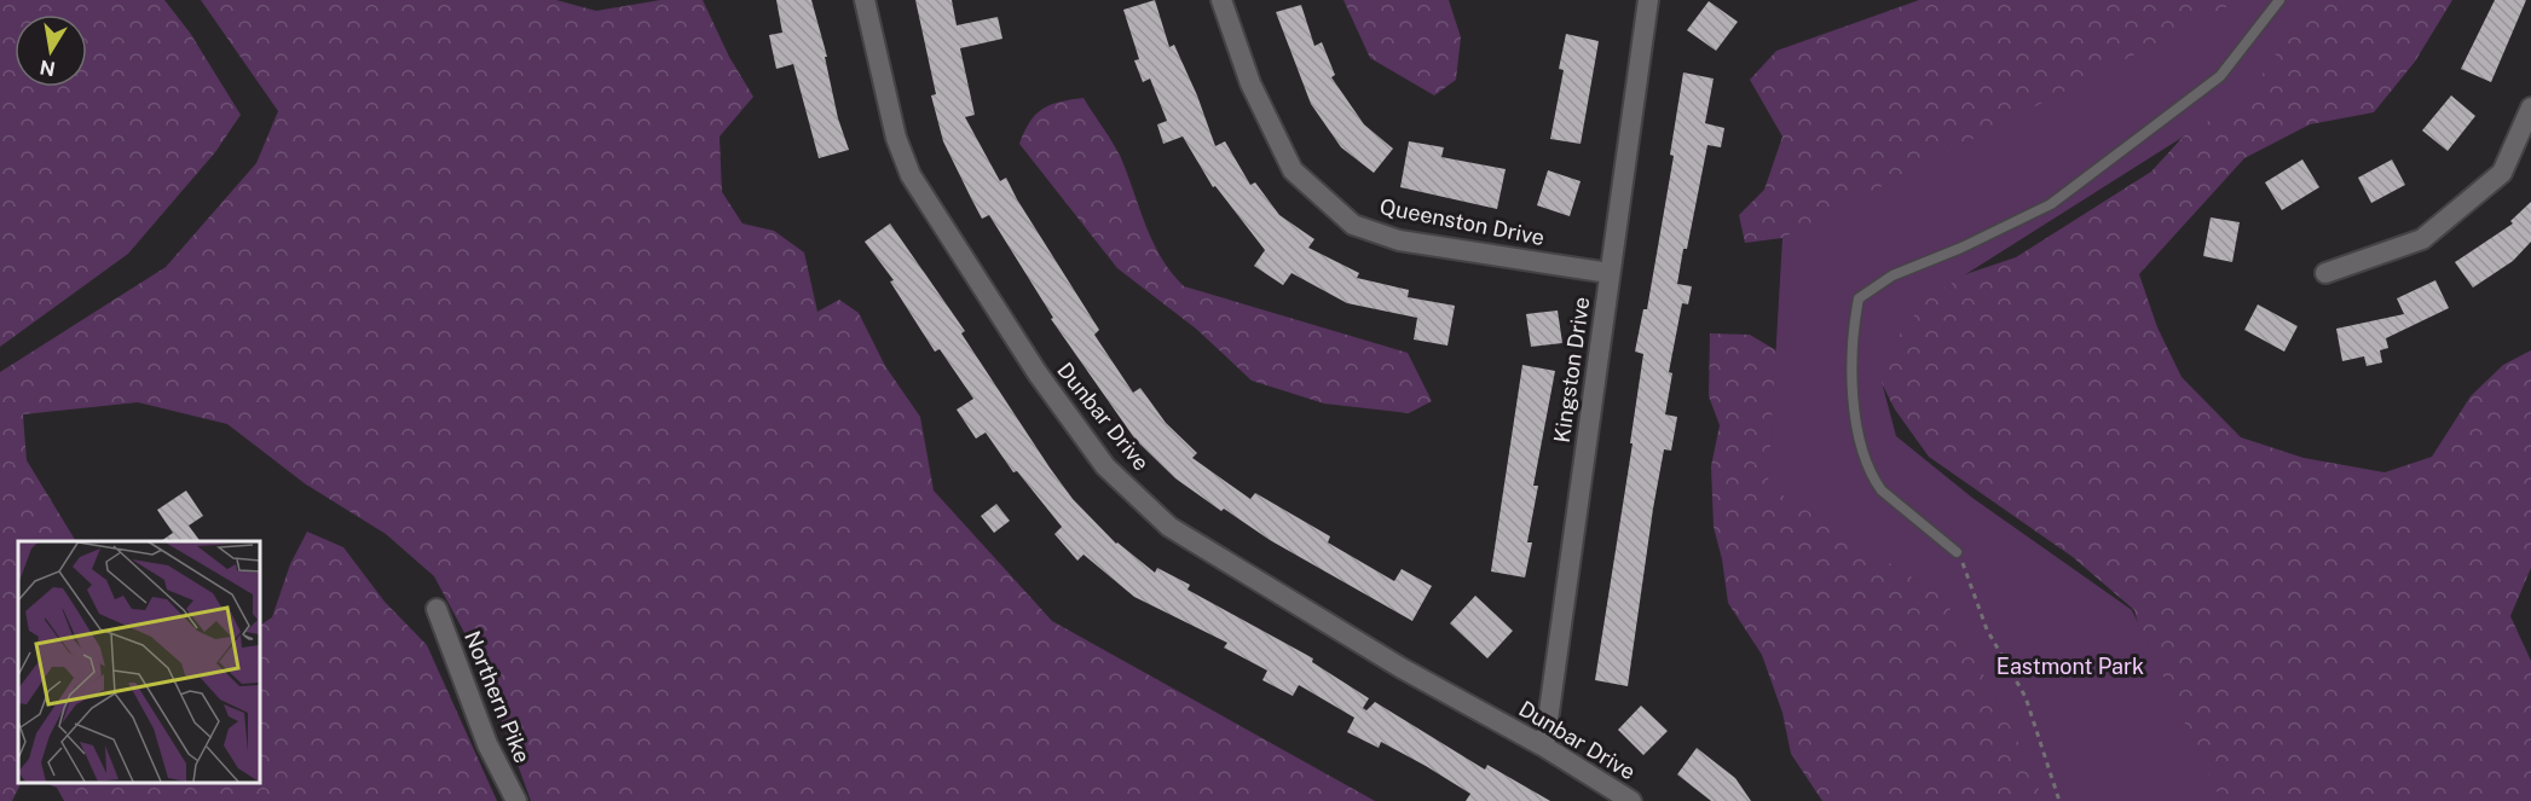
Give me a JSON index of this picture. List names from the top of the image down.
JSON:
{
  "streets": {
    "street": [
      "Queenston Drive",
      "Kingston Drive",
      "Dunbar Drive",
      "Northern Pike"
    ]
  },
  "crossings": [
    ["Queenston Drive", "Kingston Drive"],
    ["Kingston Drive", "Dunbar Drive"]
  ],
  "parks": ["Eastmont Park"],
  "north": "bottom"
}
